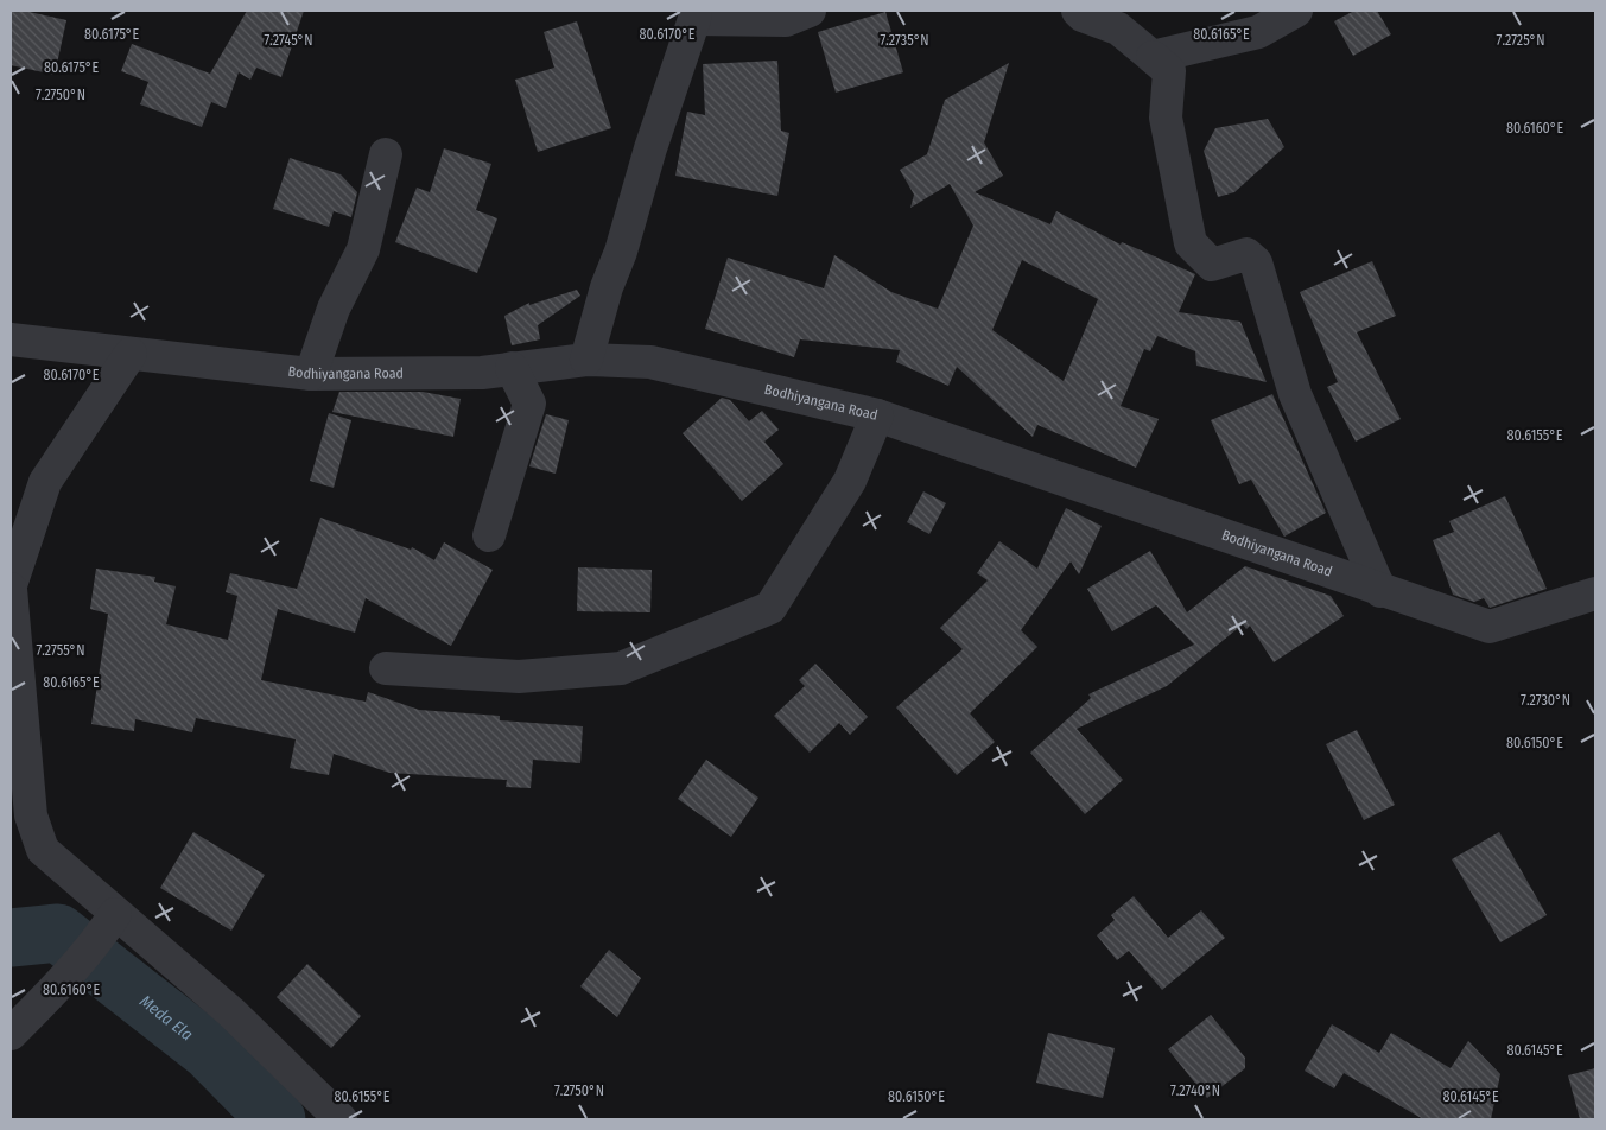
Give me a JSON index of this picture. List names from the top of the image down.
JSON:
{
  "streets": {
    "street": ["Bodhiyangana Road"]
  },
  "water": ["Meda Ela"],
  "coordinates": [
    "80.6175°E",
    "80.6170°E",
    "80.6165°E",
    "7.2745°N",
    "7.2735°N",
    "7.2725°N",
    "7.2750°N",
    "80.6160°E",
    "80.6155°E",
    "7.2755°N",
    "7.2730°N",
    "80.6150°E",
    "80.6145°E",
    "7.2740°N"
  ]
}
